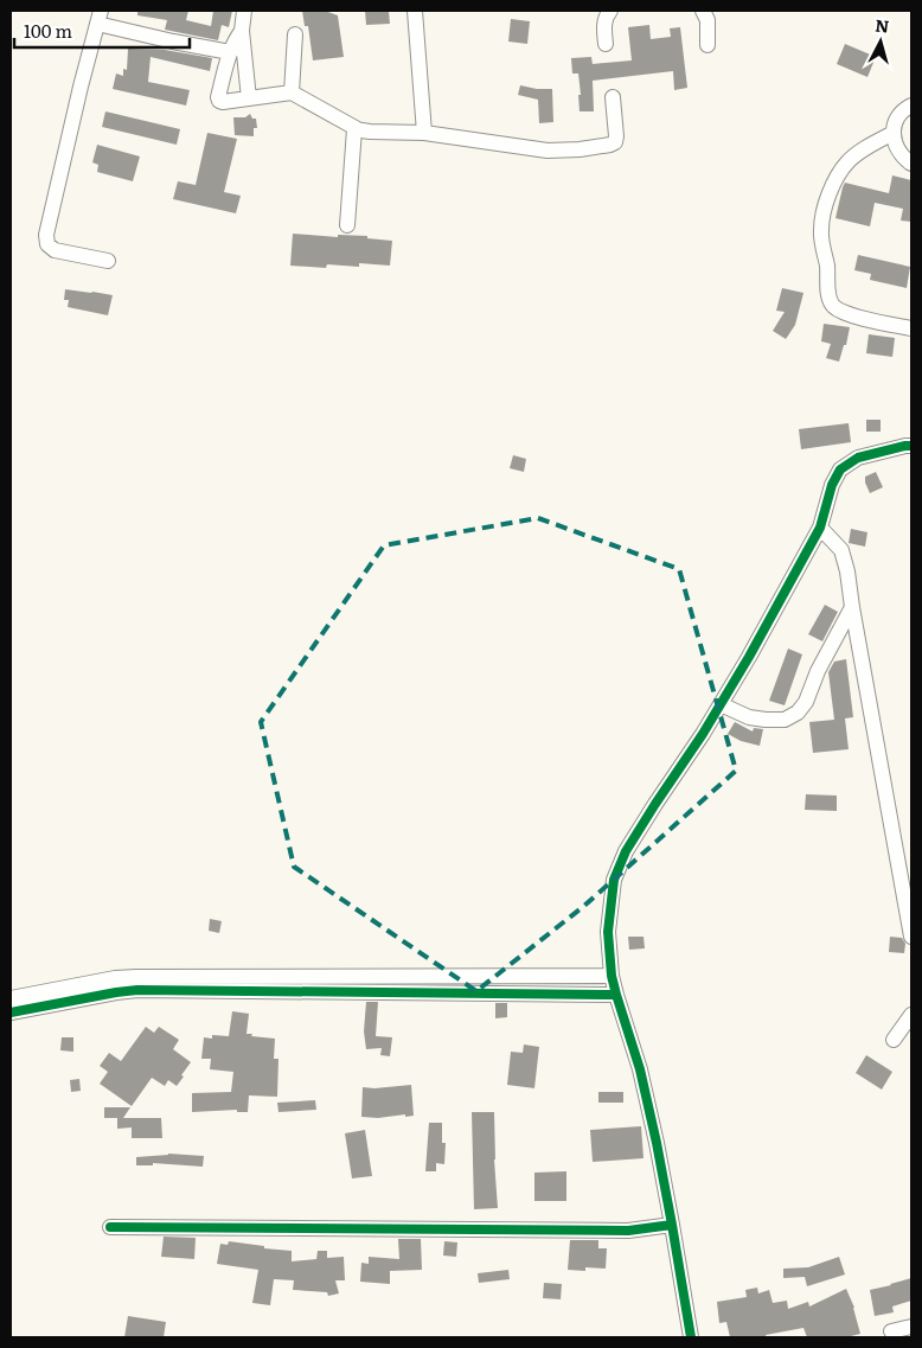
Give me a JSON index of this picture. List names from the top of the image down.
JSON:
{
  "scale_bar": "100 m",
  "north": "top"
}
